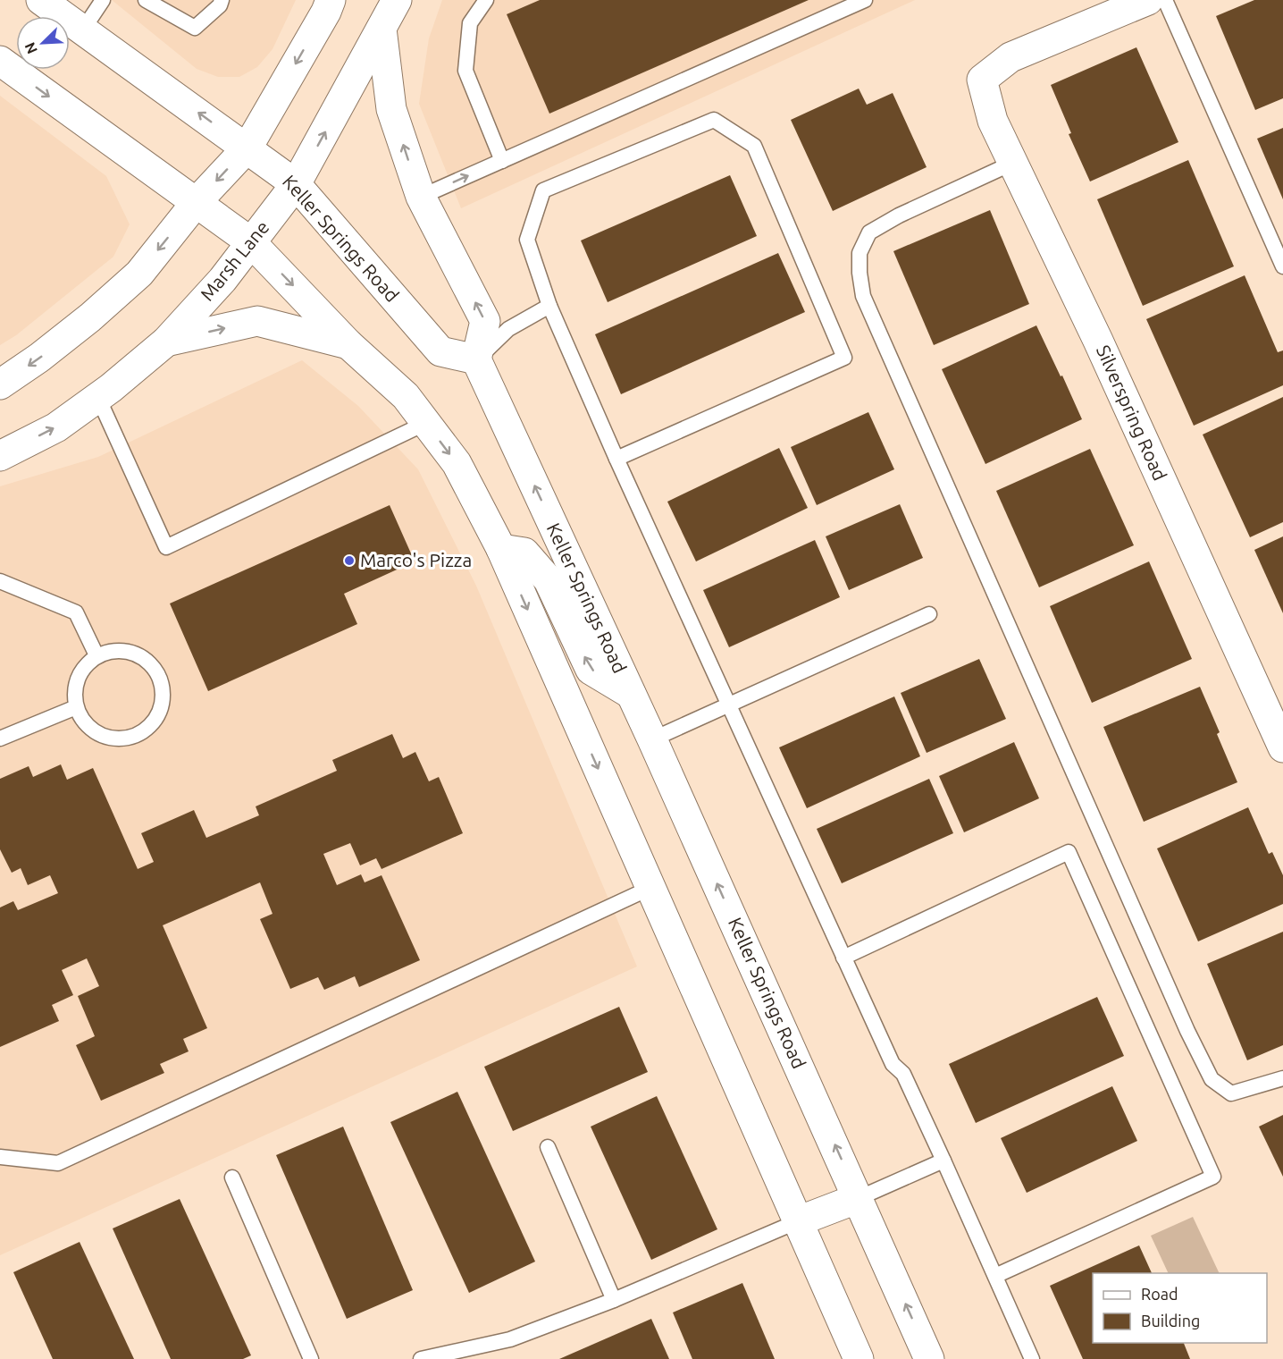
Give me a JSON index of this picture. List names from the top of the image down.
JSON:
{
  "streets": {
    "main road": ["Keller Springs Road", "Marsh Lane", "Silverspring Road"]
  },
  "crossings": [
    ["Keller Springs Road", "Marsh Lane"]
  ],
  "places": ["Marco's Pizza"],
  "legend": ["Road", "Building"],
  "north": "bottom left"
}
